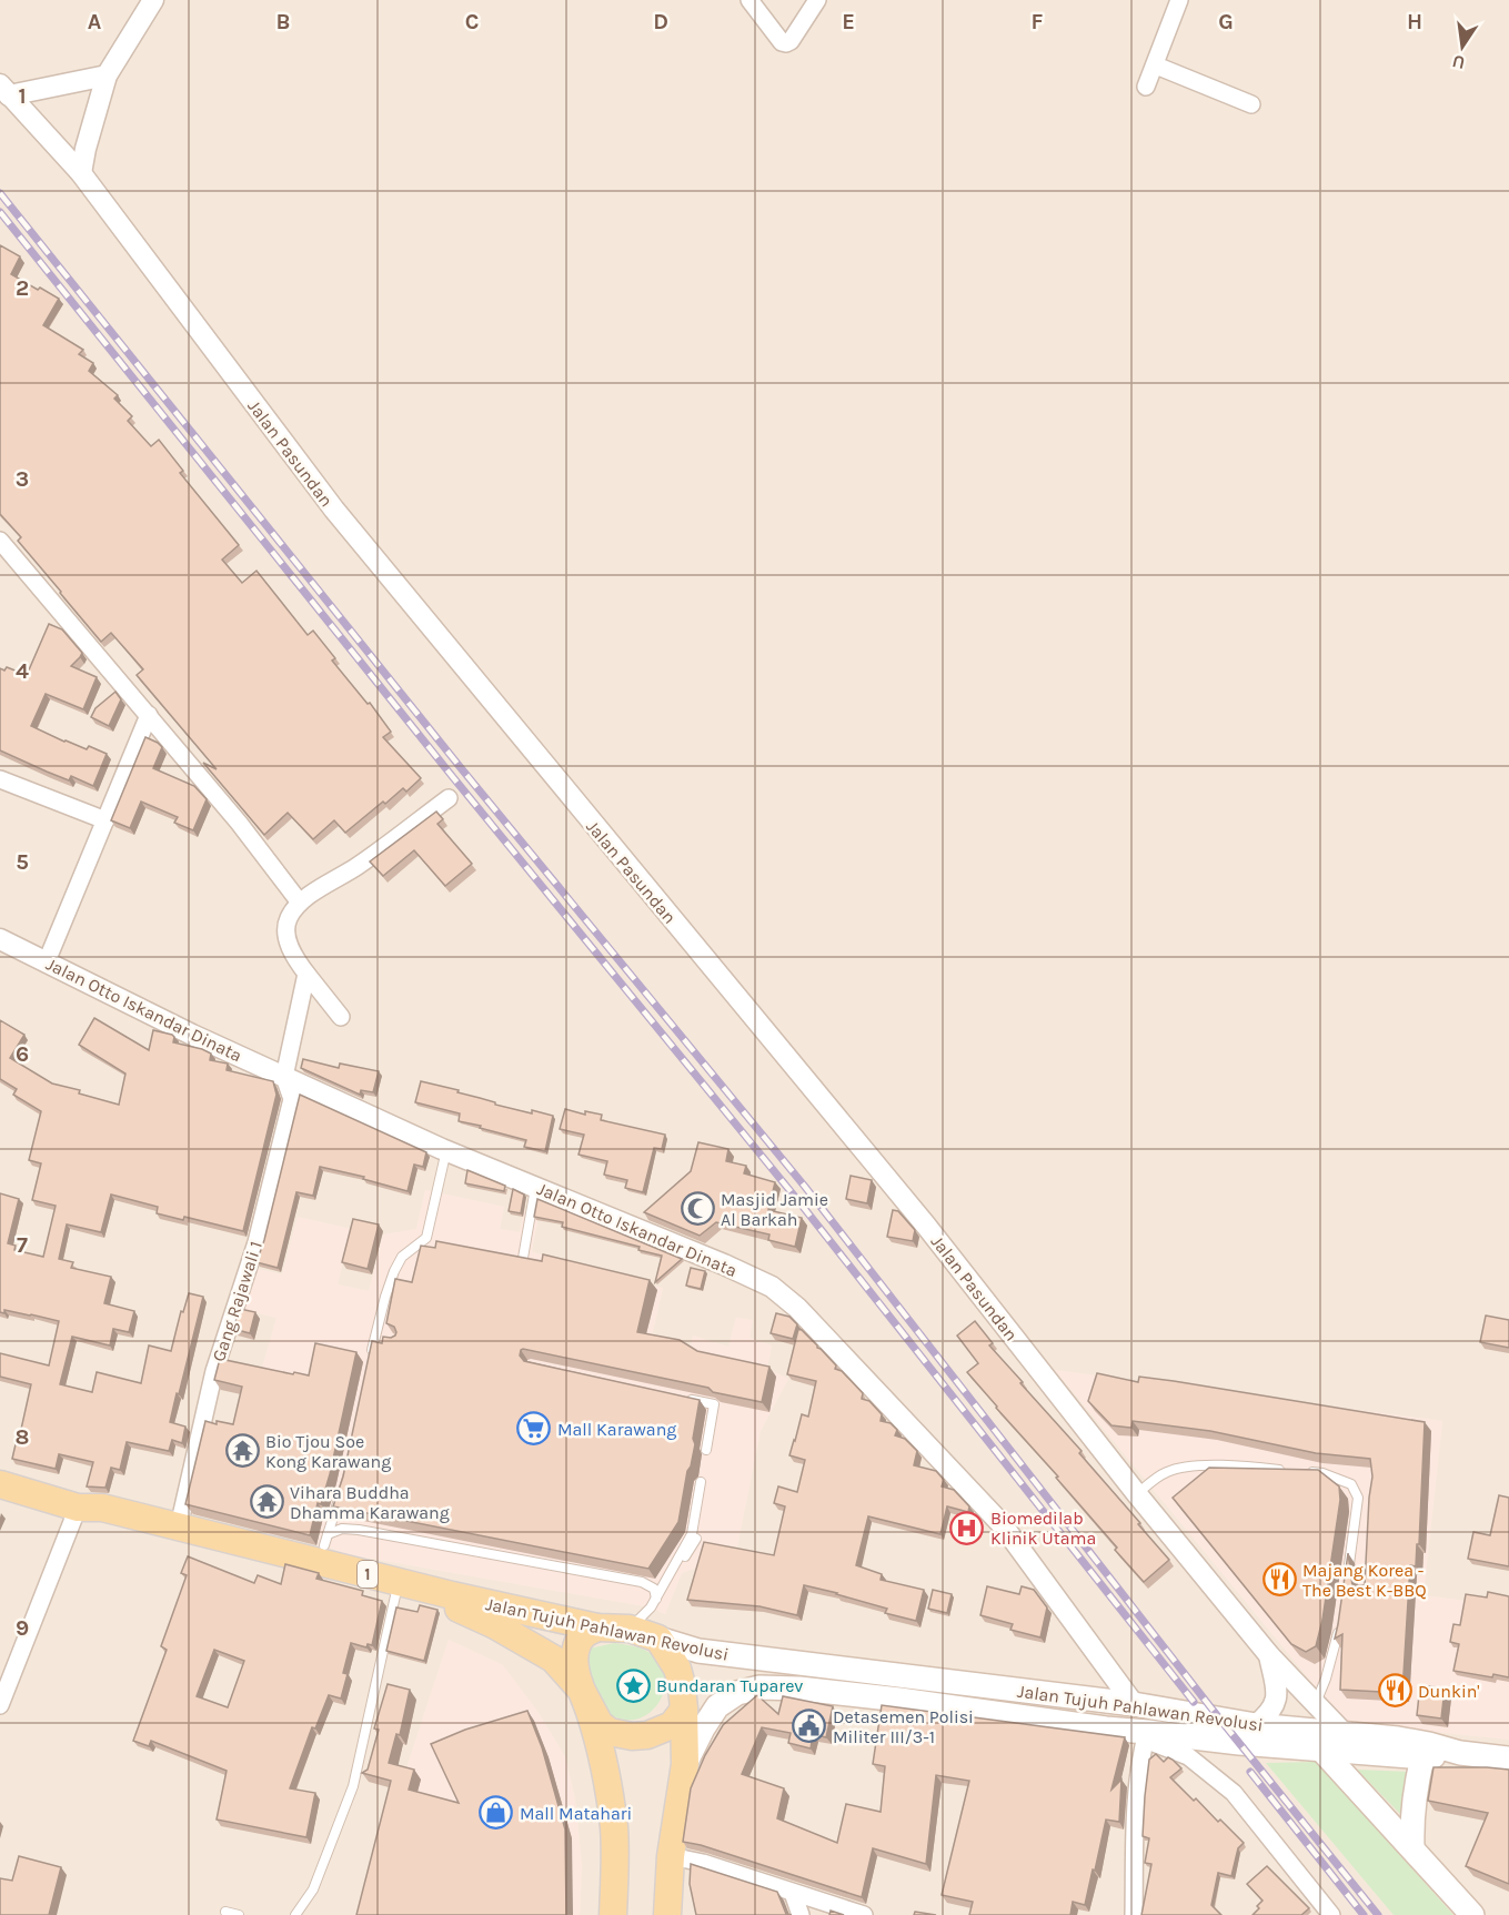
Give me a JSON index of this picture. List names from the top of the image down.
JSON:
{
  "streets": {
    "main road": ["1", "Jalan Tujuh Pahlawan Revolusi"],
    "street": ["Jalan Pasundan", "Jalan Otto Iskandar Dinata", "Gang Rajawali 1"]
  },
  "crossings": [
    ["Jalan Pasundan", "Jalan Tujuh Pahlawan Revolusi"],
    ["Jalan Otto Iskandar Dinata", "Gang Rajawali 1"],
    ["Jalan Otto Iskandar Dinata", "Jalan Tujuh Pahlawan Revolusi"],
    ["Gang Rajawali 1", "Jalan Tujuh Pahlawan Revolusi"],
    ["1", "Jalan Tujuh Pahlawan Revolusi"]
  ],
  "places": {
    "mosque": ["Masjid Jamie Al Barkah"],
    "supermarket": ["Mall Karawang"],
    "temple": ["Bio Tjou Soe Kong Karawang", "Vihara Buddha Dhamma Karawang"],
    "hospital": ["Biomedilab Klinik Utama"],
    "restaurant": ["Majang Korea - The Best K-BBQ", "Dunkin'"],
    "place": ["Bundaran Tuparev"],
    "public building": ["Detasemen Polisi Militer III/3-1"],
    "shop": ["Mall Matahari"]
  },
  "north": "bottom",
  "grid": {
    "columns": [
      "A",
      "B",
      "C",
      "D",
      "E",
      "F",
      "G",
      "H"
    ],
    "rows": [
      "1",
      "2",
      "3",
      "4",
      "5",
      "6",
      "7",
      "8",
      "9"
    ]
  }
}
